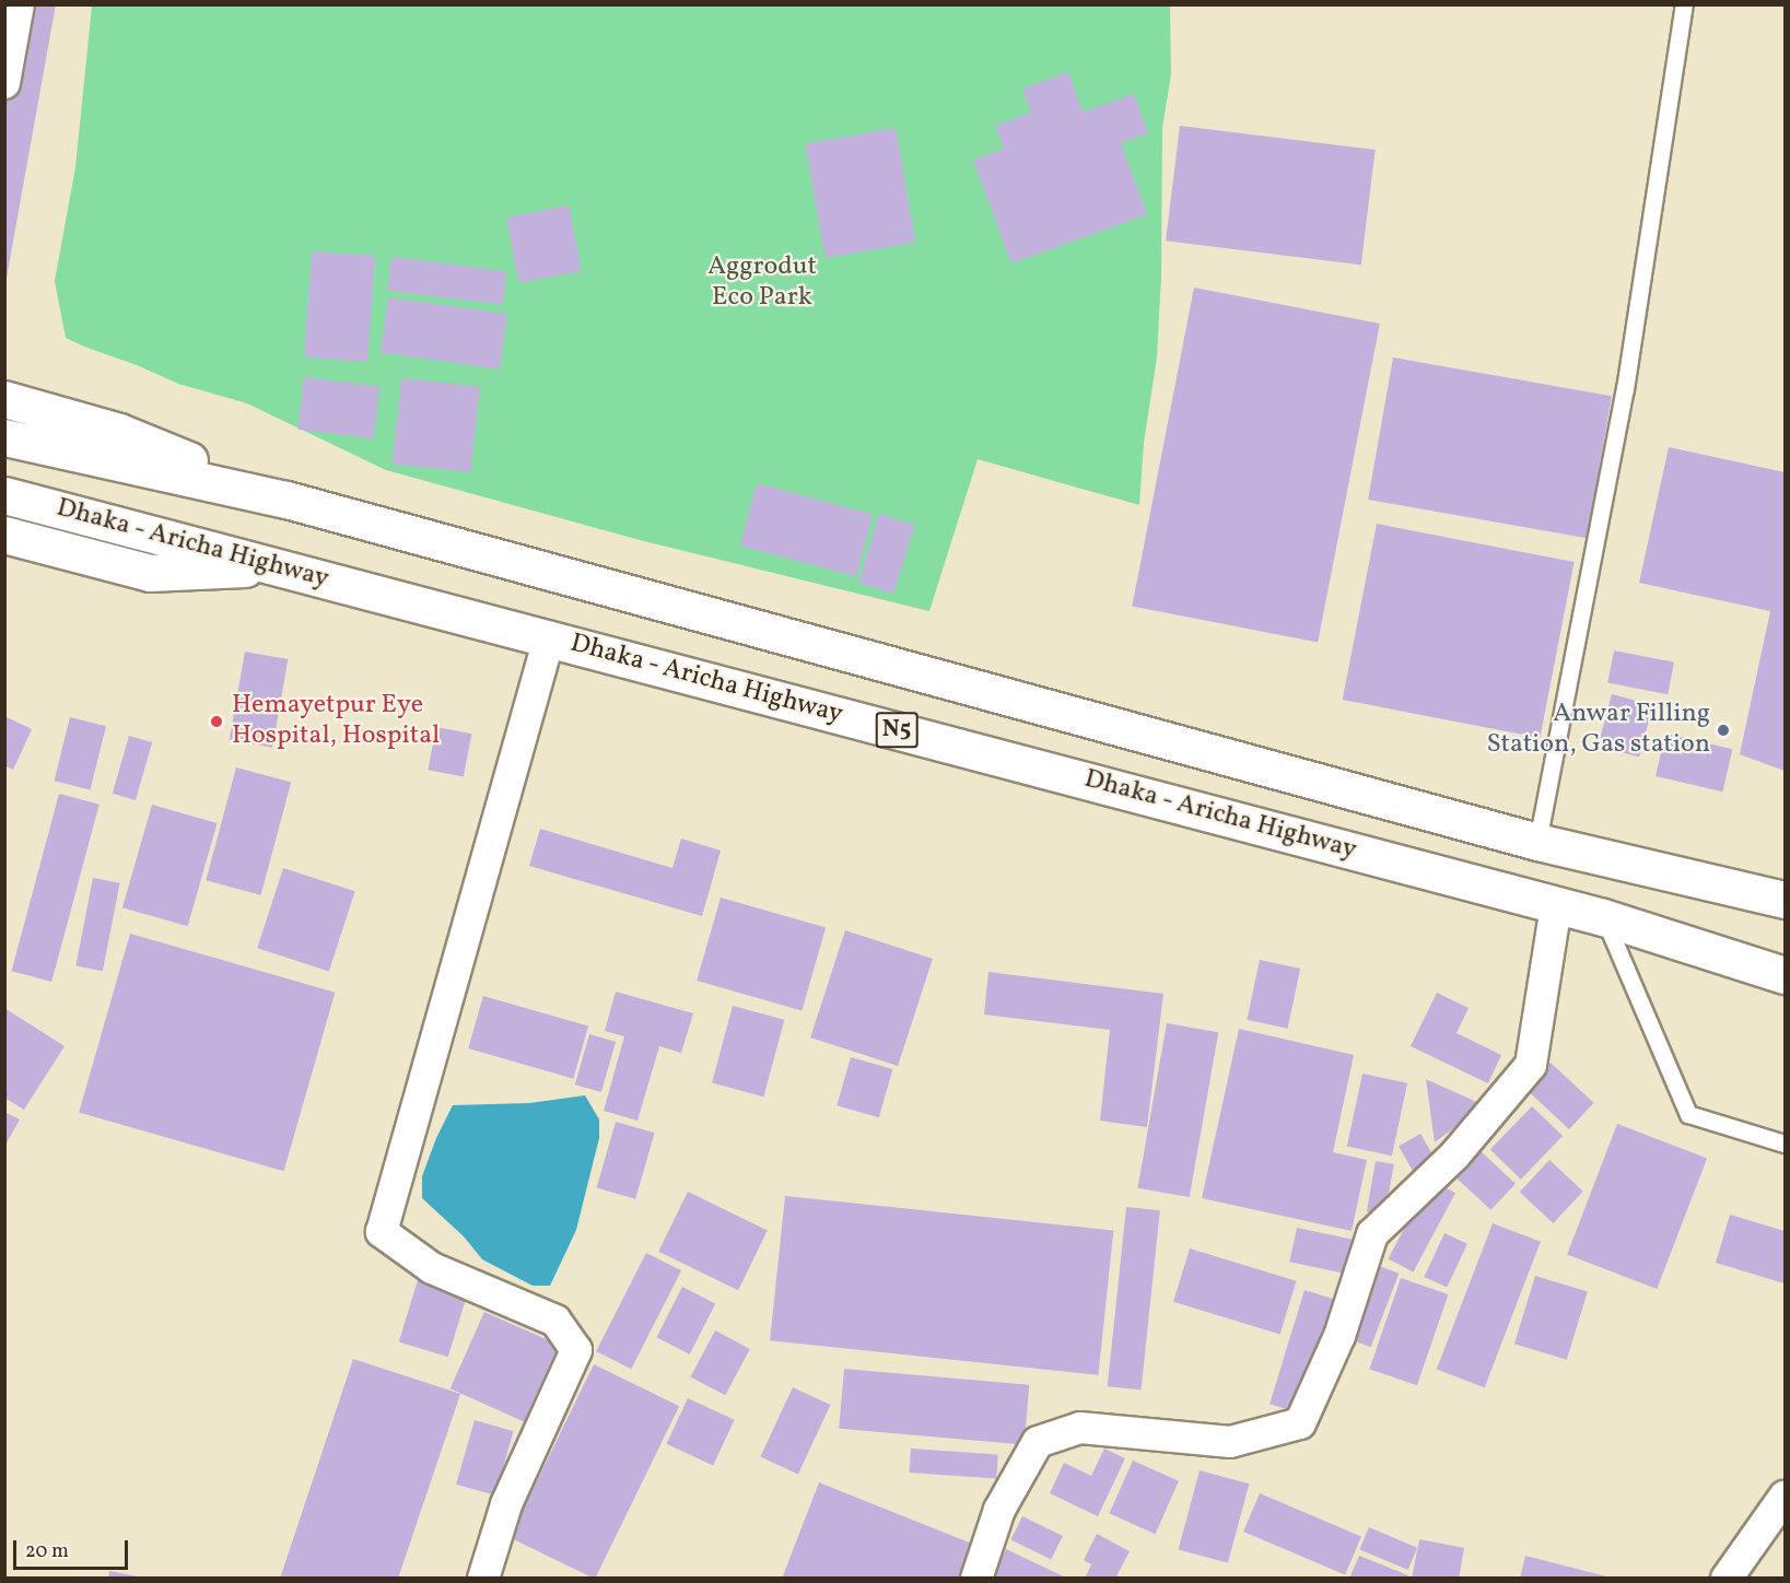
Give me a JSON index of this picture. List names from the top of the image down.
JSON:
{
  "streets": {
    "highway": ["Dhaka - Aricha Highway", "N5"]
  },
  "parks": ["Aggrodut Eco Park"],
  "places": ["Hemayetpur Eye Hospital, Hospital", "Anwar Filling Station, Gas station"],
  "scale_bar": "20 m"
}
